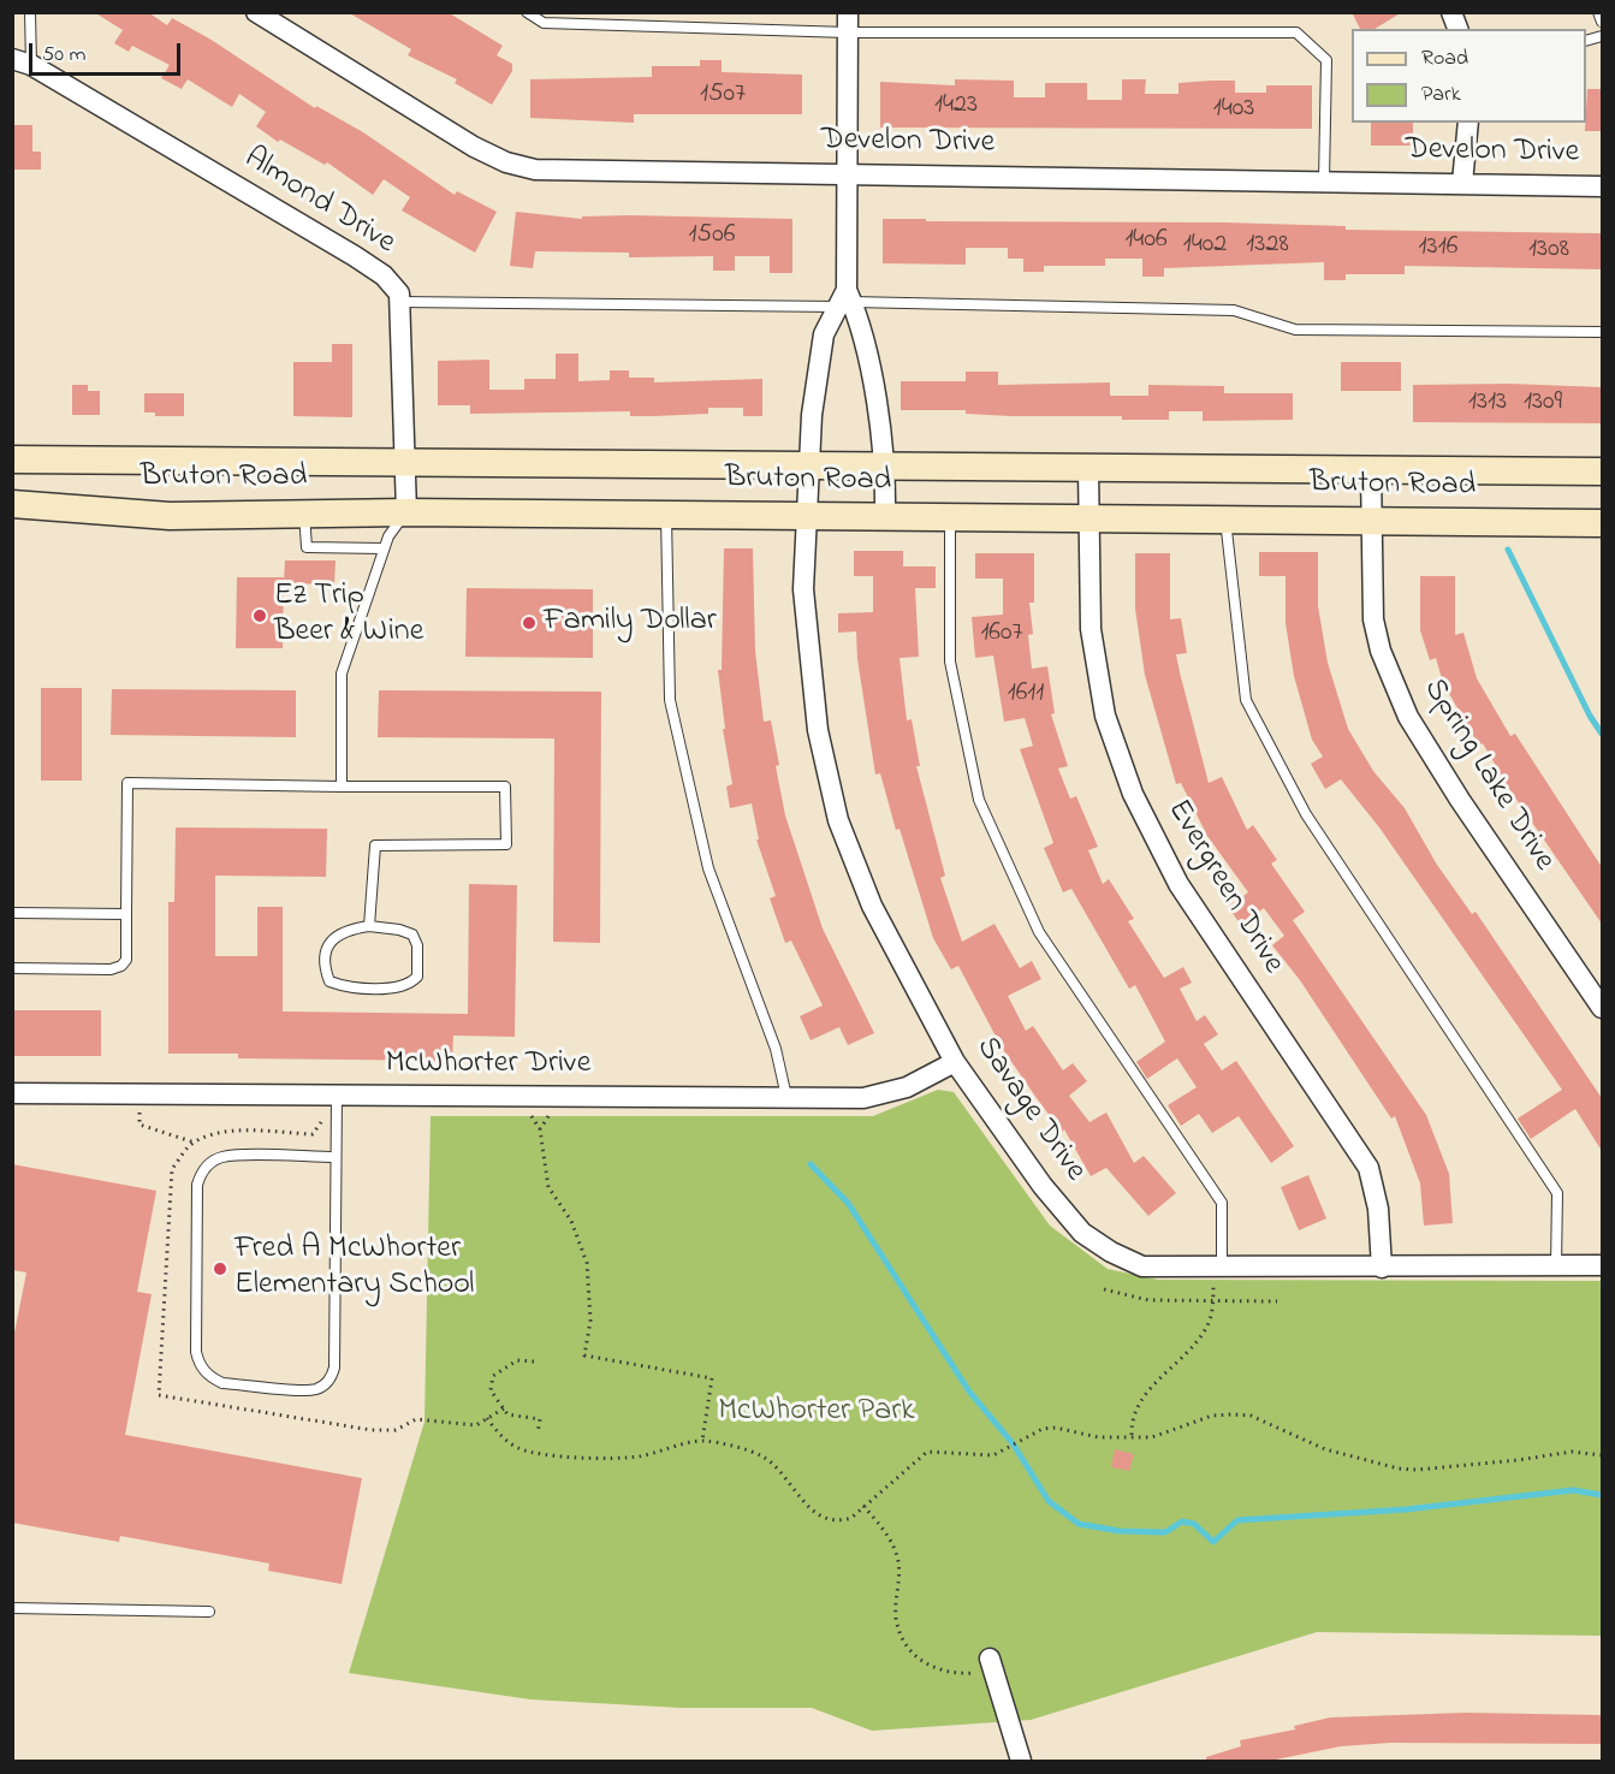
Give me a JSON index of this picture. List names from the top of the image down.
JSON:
{
  "streets": {
    "main road": ["Bruton Road"],
    "street": [
      "Develon Drive",
      "Almond Drive",
      "Spring Lake Drive",
      "Evergreen Drive",
      "McWhorter Drive",
      "Savage Drive"
    ]
  },
  "crossings": [
    ["Almond Drive", "Bruton Road"],
    ["Bruton Road", "Spring Lake Drive"],
    ["Bruton Road", "Evergreen Drive"],
    ["Bruton Road", "Savage Drive"],
    ["Evergreen Drive", "Savage Drive"],
    ["McWhorter Drive", "Savage Drive"]
  ],
  "parks": ["McWhorter Park"],
  "places": ["Ez Trip Beer & Wine", "Family Dollar", "Fred A McWhorter Elementary School"],
  "house_numbers": [
    "1507",
    "1423",
    "1403",
    "1506",
    "1406",
    "1402",
    "1328",
    "1316",
    "1308",
    "1313",
    "1309",
    "1607",
    "1611"
  ],
  "legend": ["Road", "Park"],
  "scale_bar": "50 m"
}
